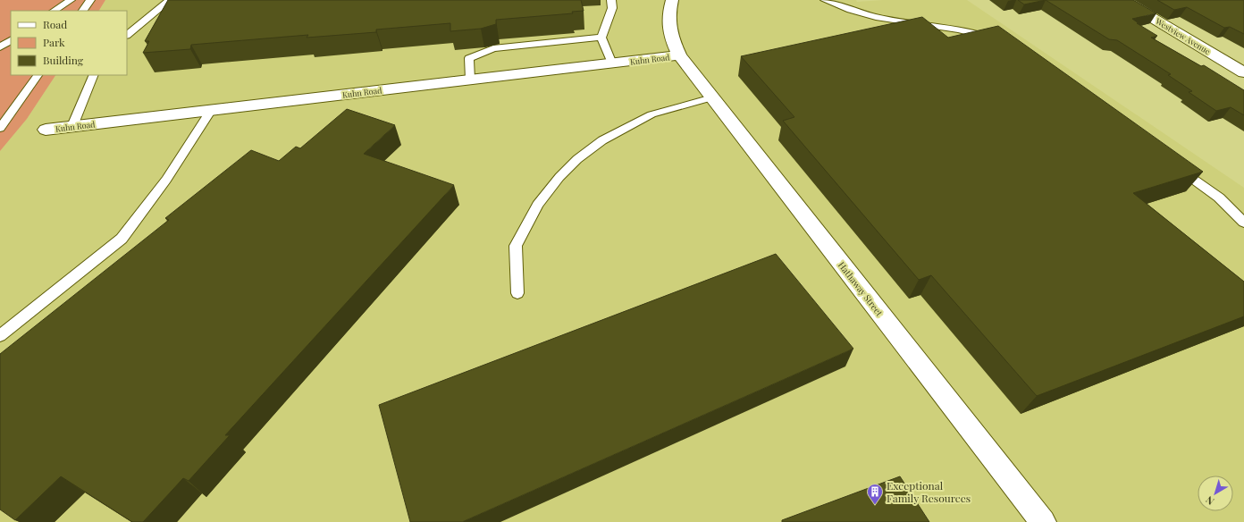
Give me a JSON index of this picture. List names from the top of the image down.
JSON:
{
  "streets": {
    "street": ["Westview Avenue", "Kuhn Road", "Hathaway Street"]
  },
  "crossings": [
    ["Kuhn Road", "Hathaway Street"]
  ],
  "places": {
    "building": ["Exceptional Family Resources"]
  },
  "legend": ["Road", "Park", "Building"],
  "north": "bottom left"
}
